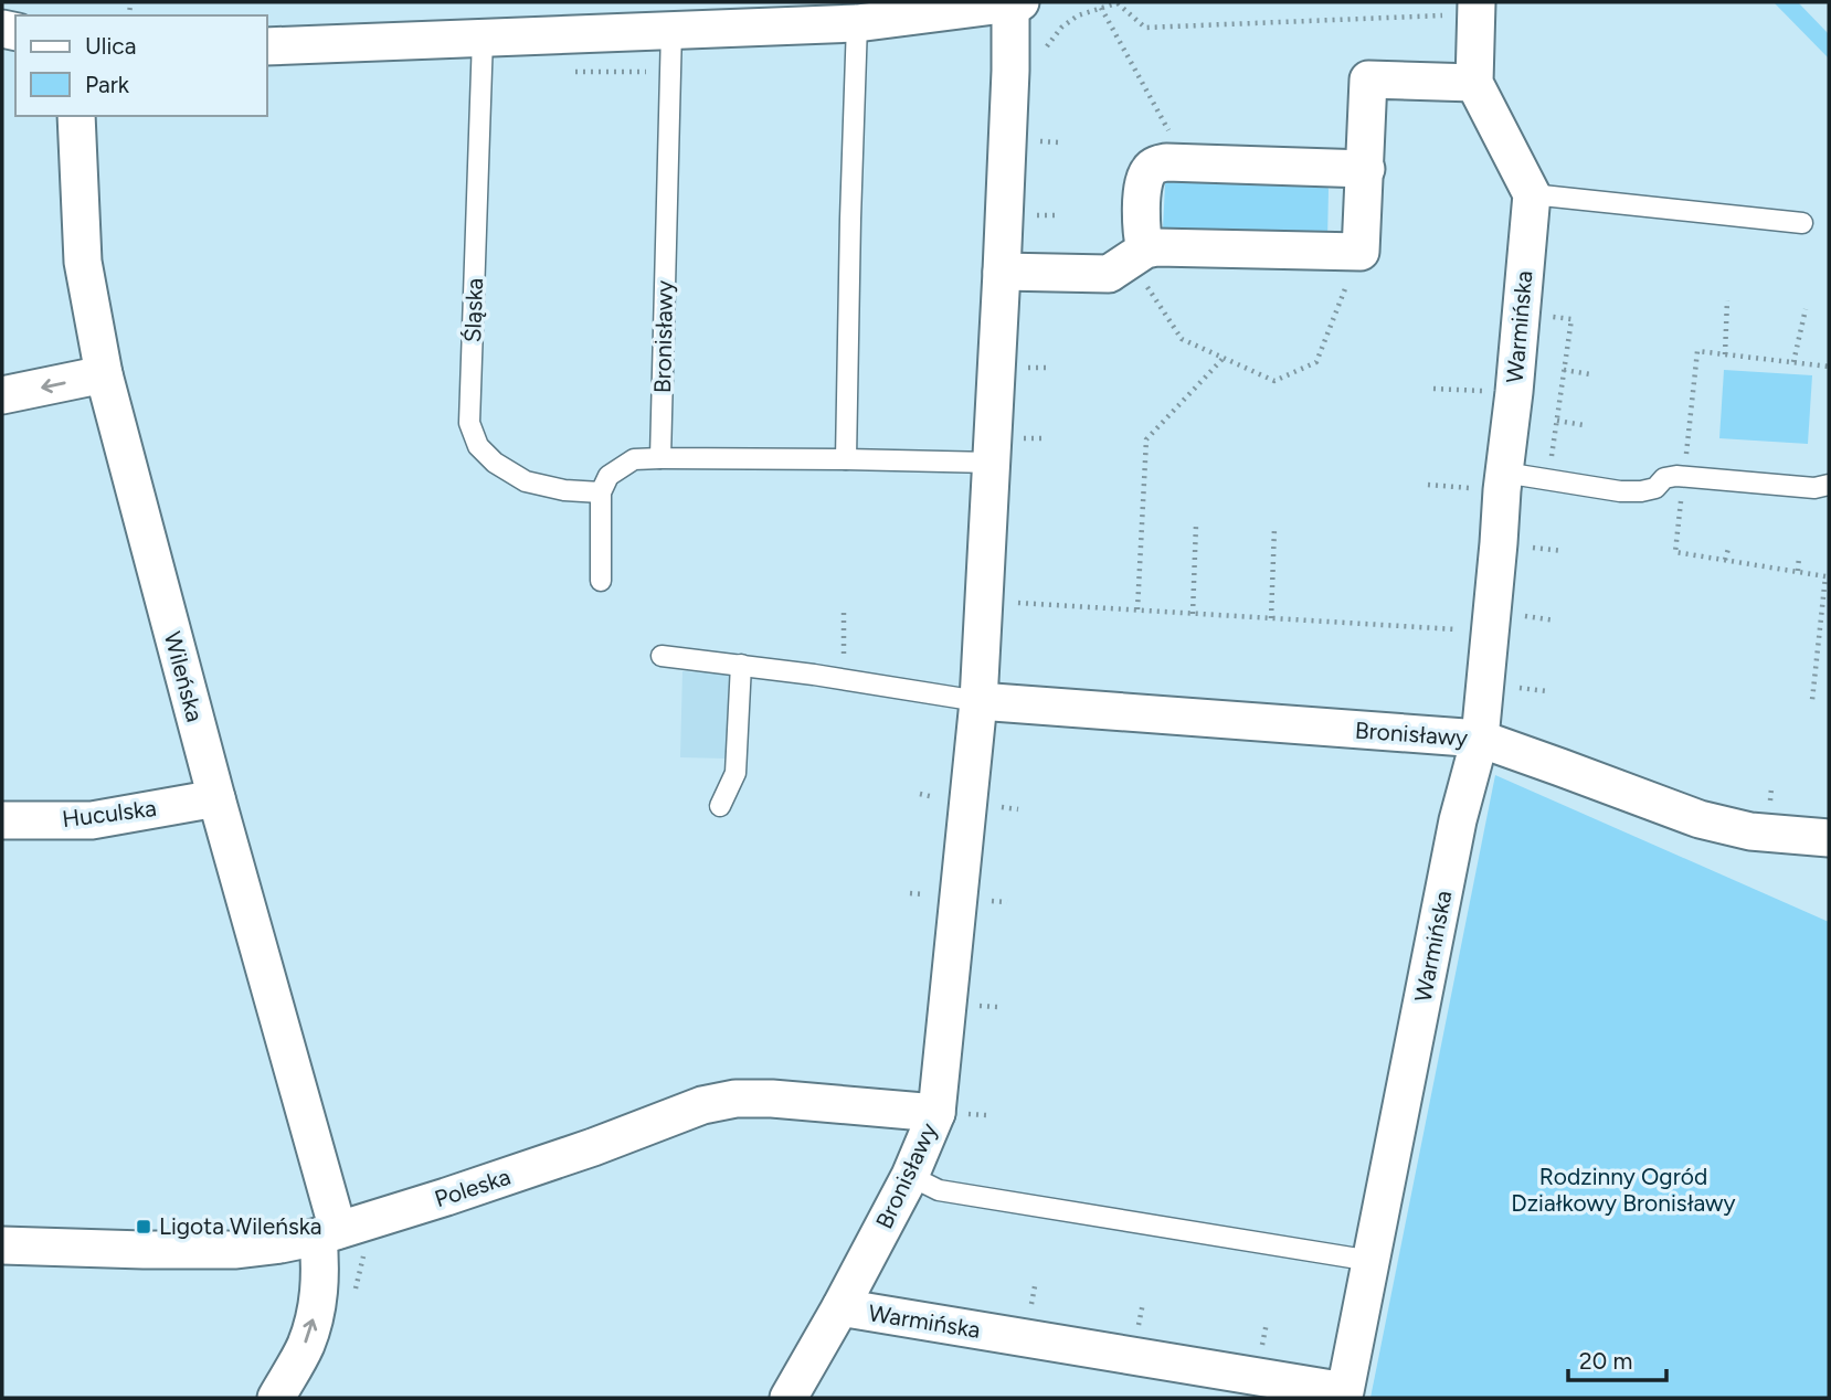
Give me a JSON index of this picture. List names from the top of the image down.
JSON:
{
  "streets": {
    "street": [
      "Warmińska",
      "Bronisławy",
      "Wileńska",
      "Huculska",
      "Poleska"
    ],
    "lane": ["Śląska"]
  },
  "crossings": [
    ["Warmińska", "Bronisławy"],
    ["Bronisławy", "Poleska"],
    ["Wileńska", "Huculska"],
    ["Wileńska", "Poleska"]
  ],
  "parks": ["Rodzinny Ogród Działkowy Bronisławy"],
  "places": {
    "transit": ["Ligota Wileńska"]
  },
  "legend": ["Ulica", "Park"],
  "scale_bar": "20 m"
}
